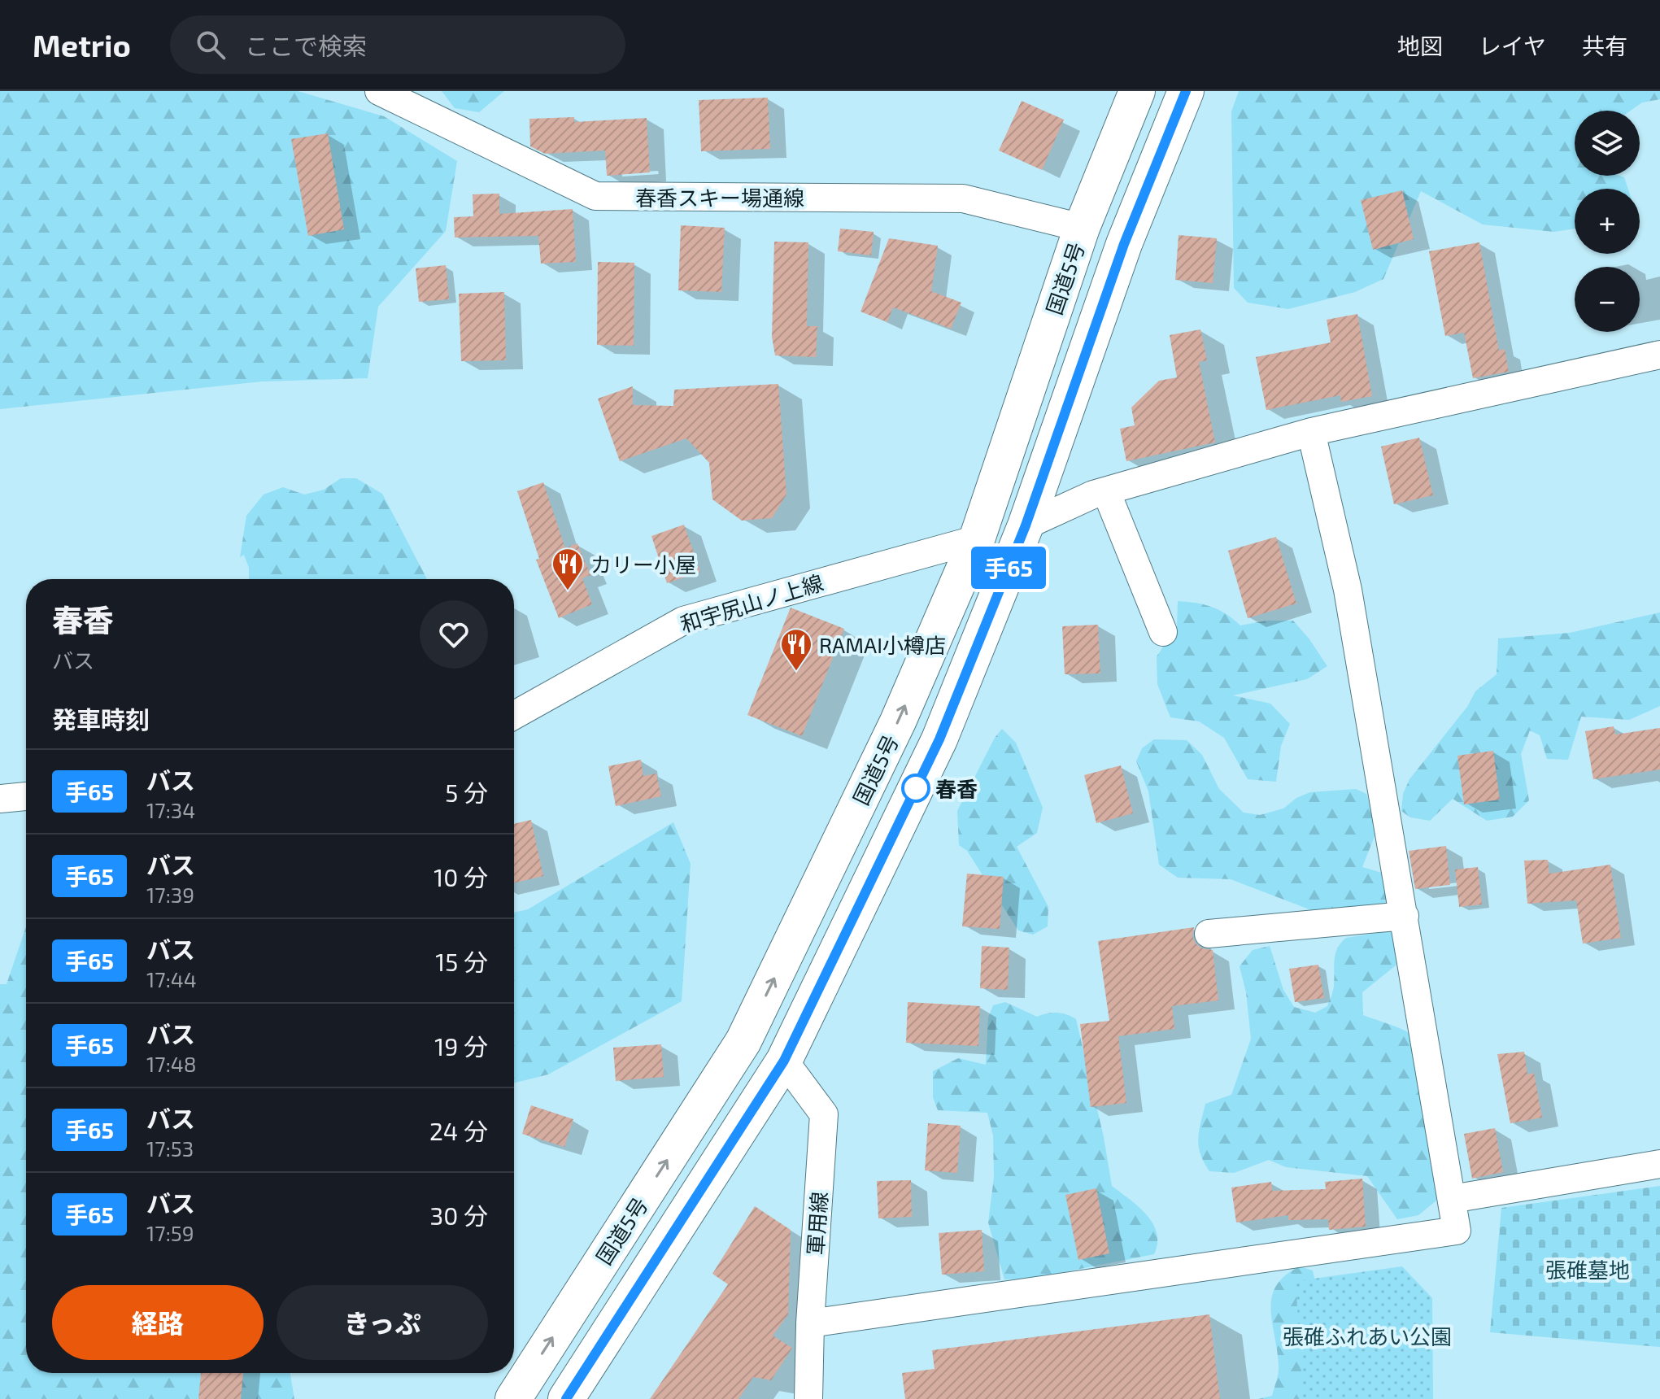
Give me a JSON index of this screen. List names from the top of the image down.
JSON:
{
  "streets": {
    "highway": ["国道5号"],
    "street": ["春香スキー場通線", "和宇尻山ノ上線", "軍用線"]
  },
  "crossings": [
    ["春香スキー場通線", "国道5号"],
    ["国道5号", "和宇尻山ノ上線"],
    ["国道5号", "軍用線"]
  ],
  "parks": ["張碓墓地", "張碓ふれあい公園"],
  "places": {
    "restaurant": ["カリー小屋", "RAMAI小樽店"],
    "other": ["春香"]
  },
  "lines": ["bus line 手65"],
  "page": {
    "header": "Metrio",
    "search": "ここで検索",
    "nav": ["地図", "レイヤ", "共有"],
    "on_map": "手65",
    "map_buttons": ["+", "−"],
    "heading": [
      ["春香", "バス"],
      "発車時刻"
    ],
    "list": [
      {
        "mark": "手65",
        "name": "バス",
        "note": "17:34",
        "value": "5 分"
      },
      {
        "mark": "手65",
        "name": "バス",
        "note": "17:39",
        "value": "10 分"
      },
      {
        "mark": "手65",
        "name": "バス",
        "note": "17:44",
        "value": "15 分"
      },
      {
        "mark": "手65",
        "name": "バス",
        "note": "17:48",
        "value": "19 分"
      },
      {
        "mark": "手65",
        "name": "バス",
        "note": "17:53",
        "value": "24 分"
      },
      {
        "mark": "手65",
        "name": "バス",
        "note": "17:59",
        "value": "30 分"
      }
    ],
    "buttons": ["経路", "きっぷ"]
  }
}
